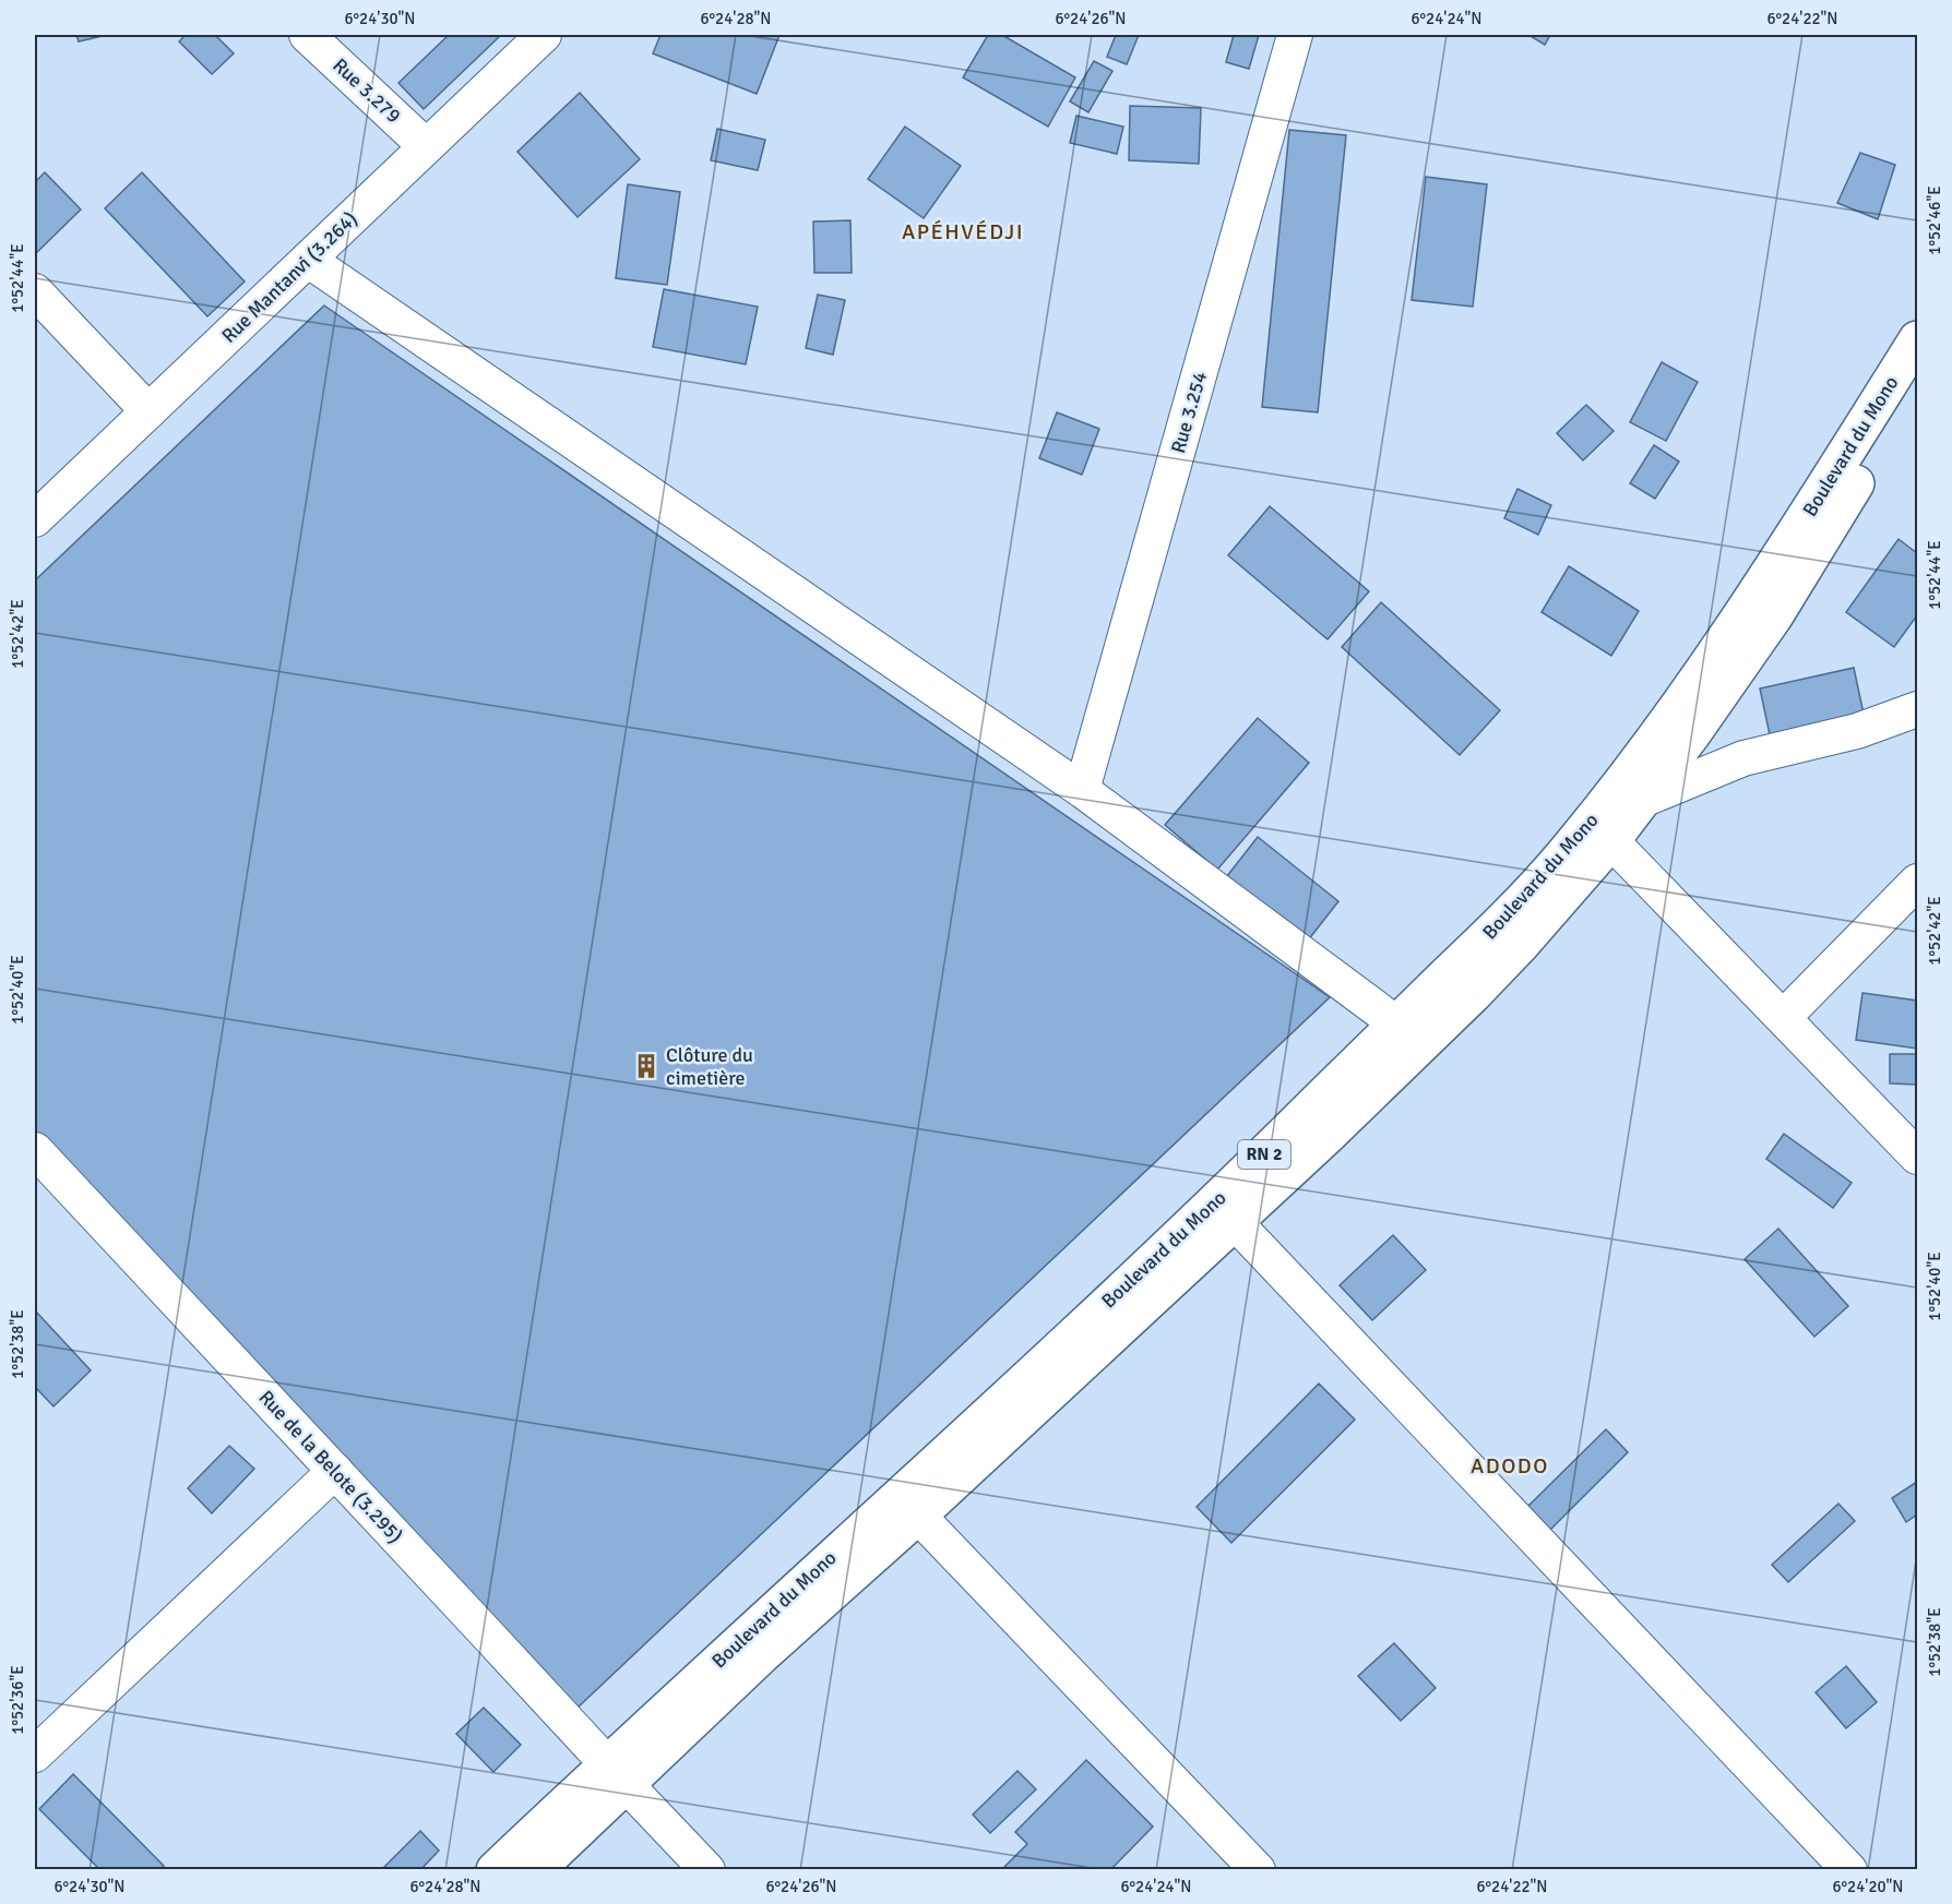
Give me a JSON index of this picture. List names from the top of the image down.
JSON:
{
  "streets": {
    "main road": ["Boulevard du Mono", "RN 2"],
    "street": [
      "Rue 3.279",
      "Rue Mantanvi (3.264)",
      "Rue 3.254",
      "Rue de la Belote (3.295)"
    ]
  },
  "crossings": [
    ["Rue 3.279", "Rue Mantanvi (3.264)"],
    ["Boulevard du Mono", "Rue de la Belote (3.295)"]
  ],
  "districts": ["APÉHVÉDJI", "ADODO"],
  "places": {
    "building": ["Clôture du cimetière"]
  },
  "coordinates": [
    "6°24'30\"N",
    "6°24'28\"N",
    "6°24'26\"N",
    "6°24'24\"N",
    "6°24'22\"N",
    "1°52'46\"E",
    "1°52'44\"E",
    "1°52'42\"E",
    "1°52'40\"E",
    "1°52'38\"E",
    "1°52'36\"E",
    "6°24'20\"N"
  ]
}
